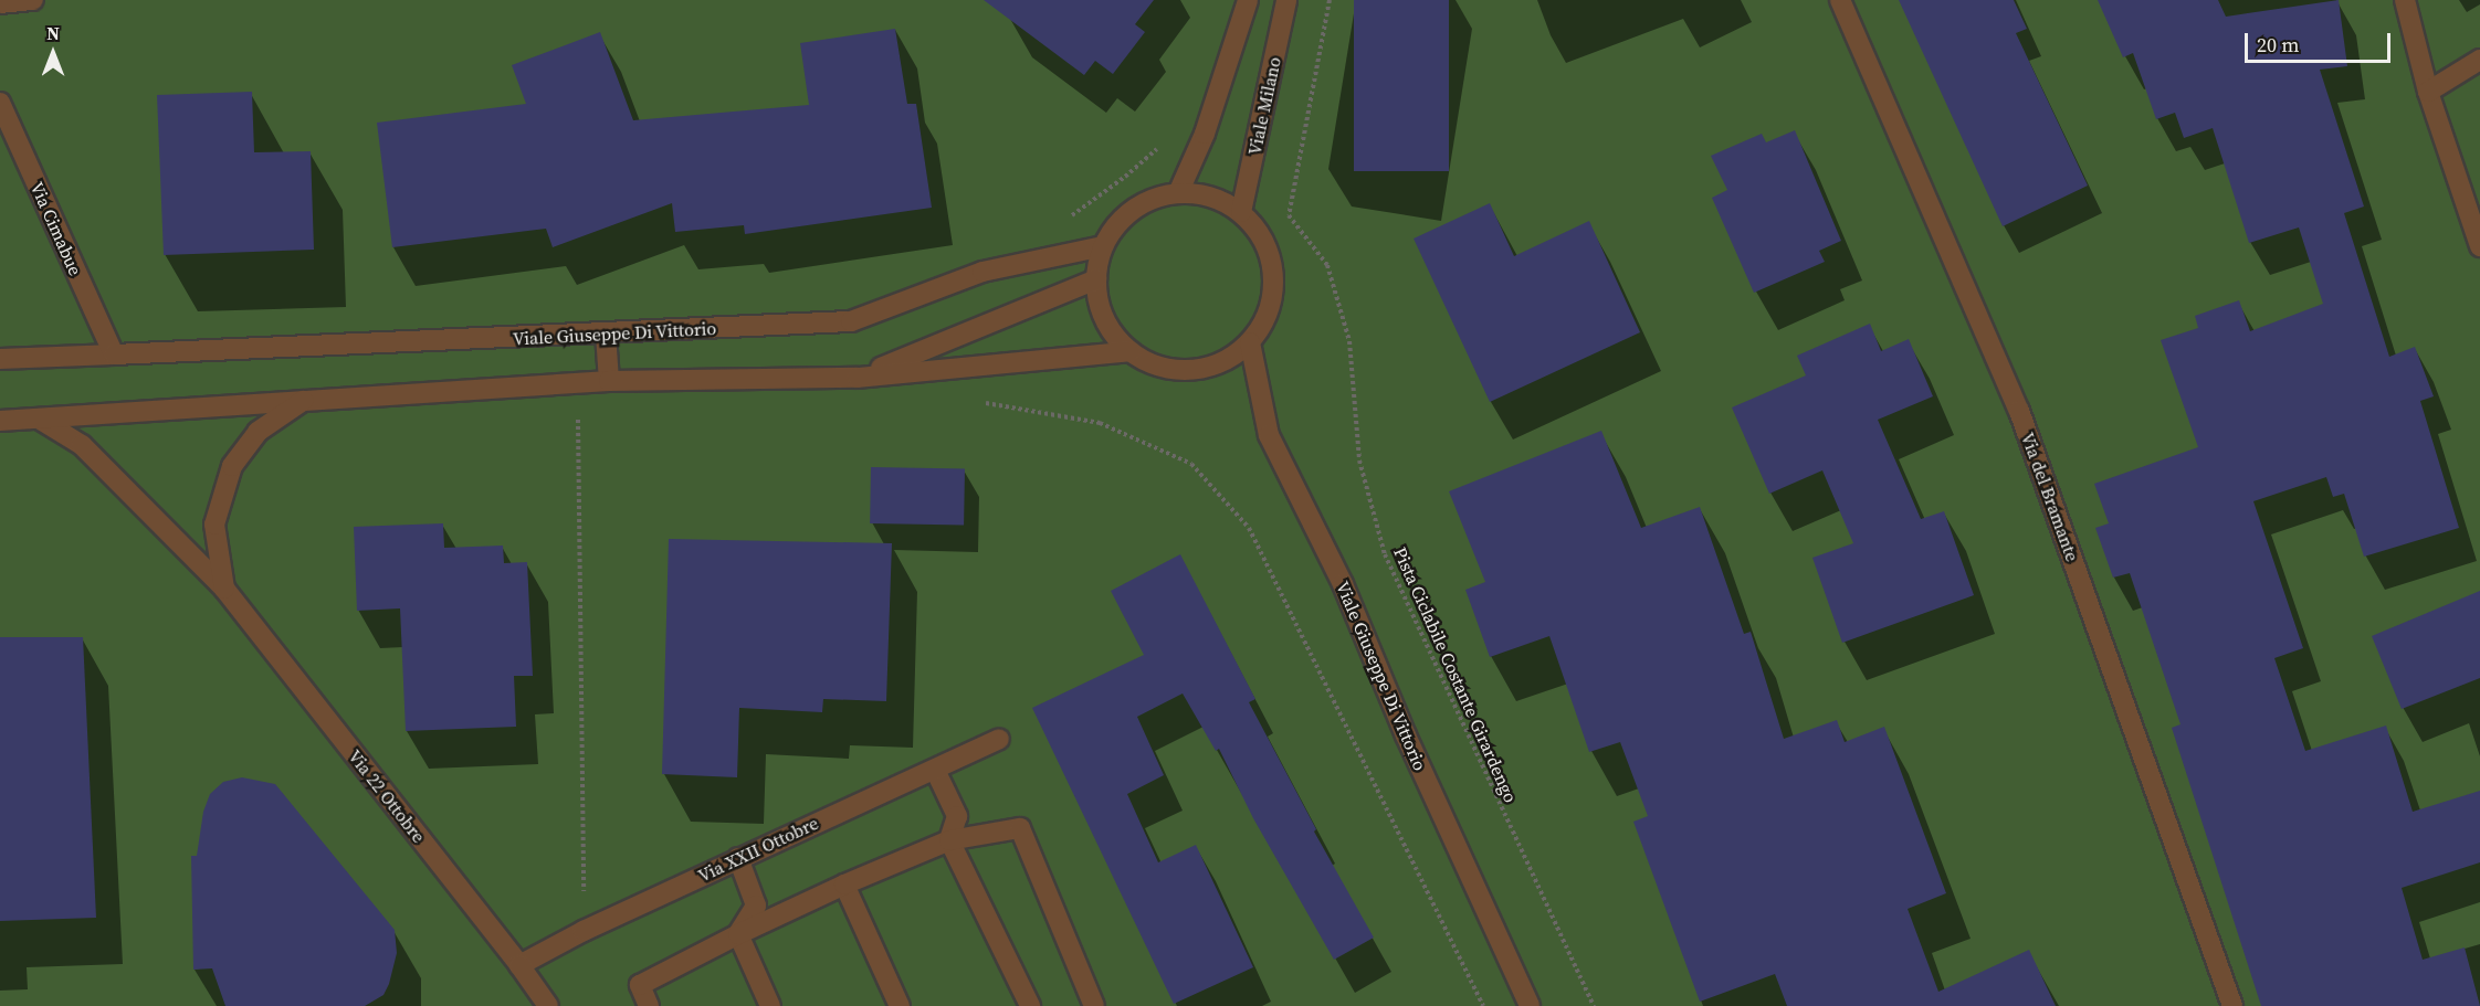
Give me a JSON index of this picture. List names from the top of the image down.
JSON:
{
  "streets": {
    "street": [
      "Viale Milano",
      "Via Cimabue",
      "Viale Giuseppe Di Vittorio",
      "Via del Bramante",
      "Via 22 Ottobre",
      "Via XXII Ottobre"
    ],
    "path": ["Pista Ciclabile Costante Girardengo"]
  },
  "crossings": [
    ["Viale Milano", "Viale Giuseppe Di Vittorio"],
    ["Via Cimabue", "Viale Giuseppe Di Vittorio"],
    ["Via 22 Ottobre", "Via XXII Ottobre"]
  ],
  "scale_bar": "20 m",
  "north": "top"
}
